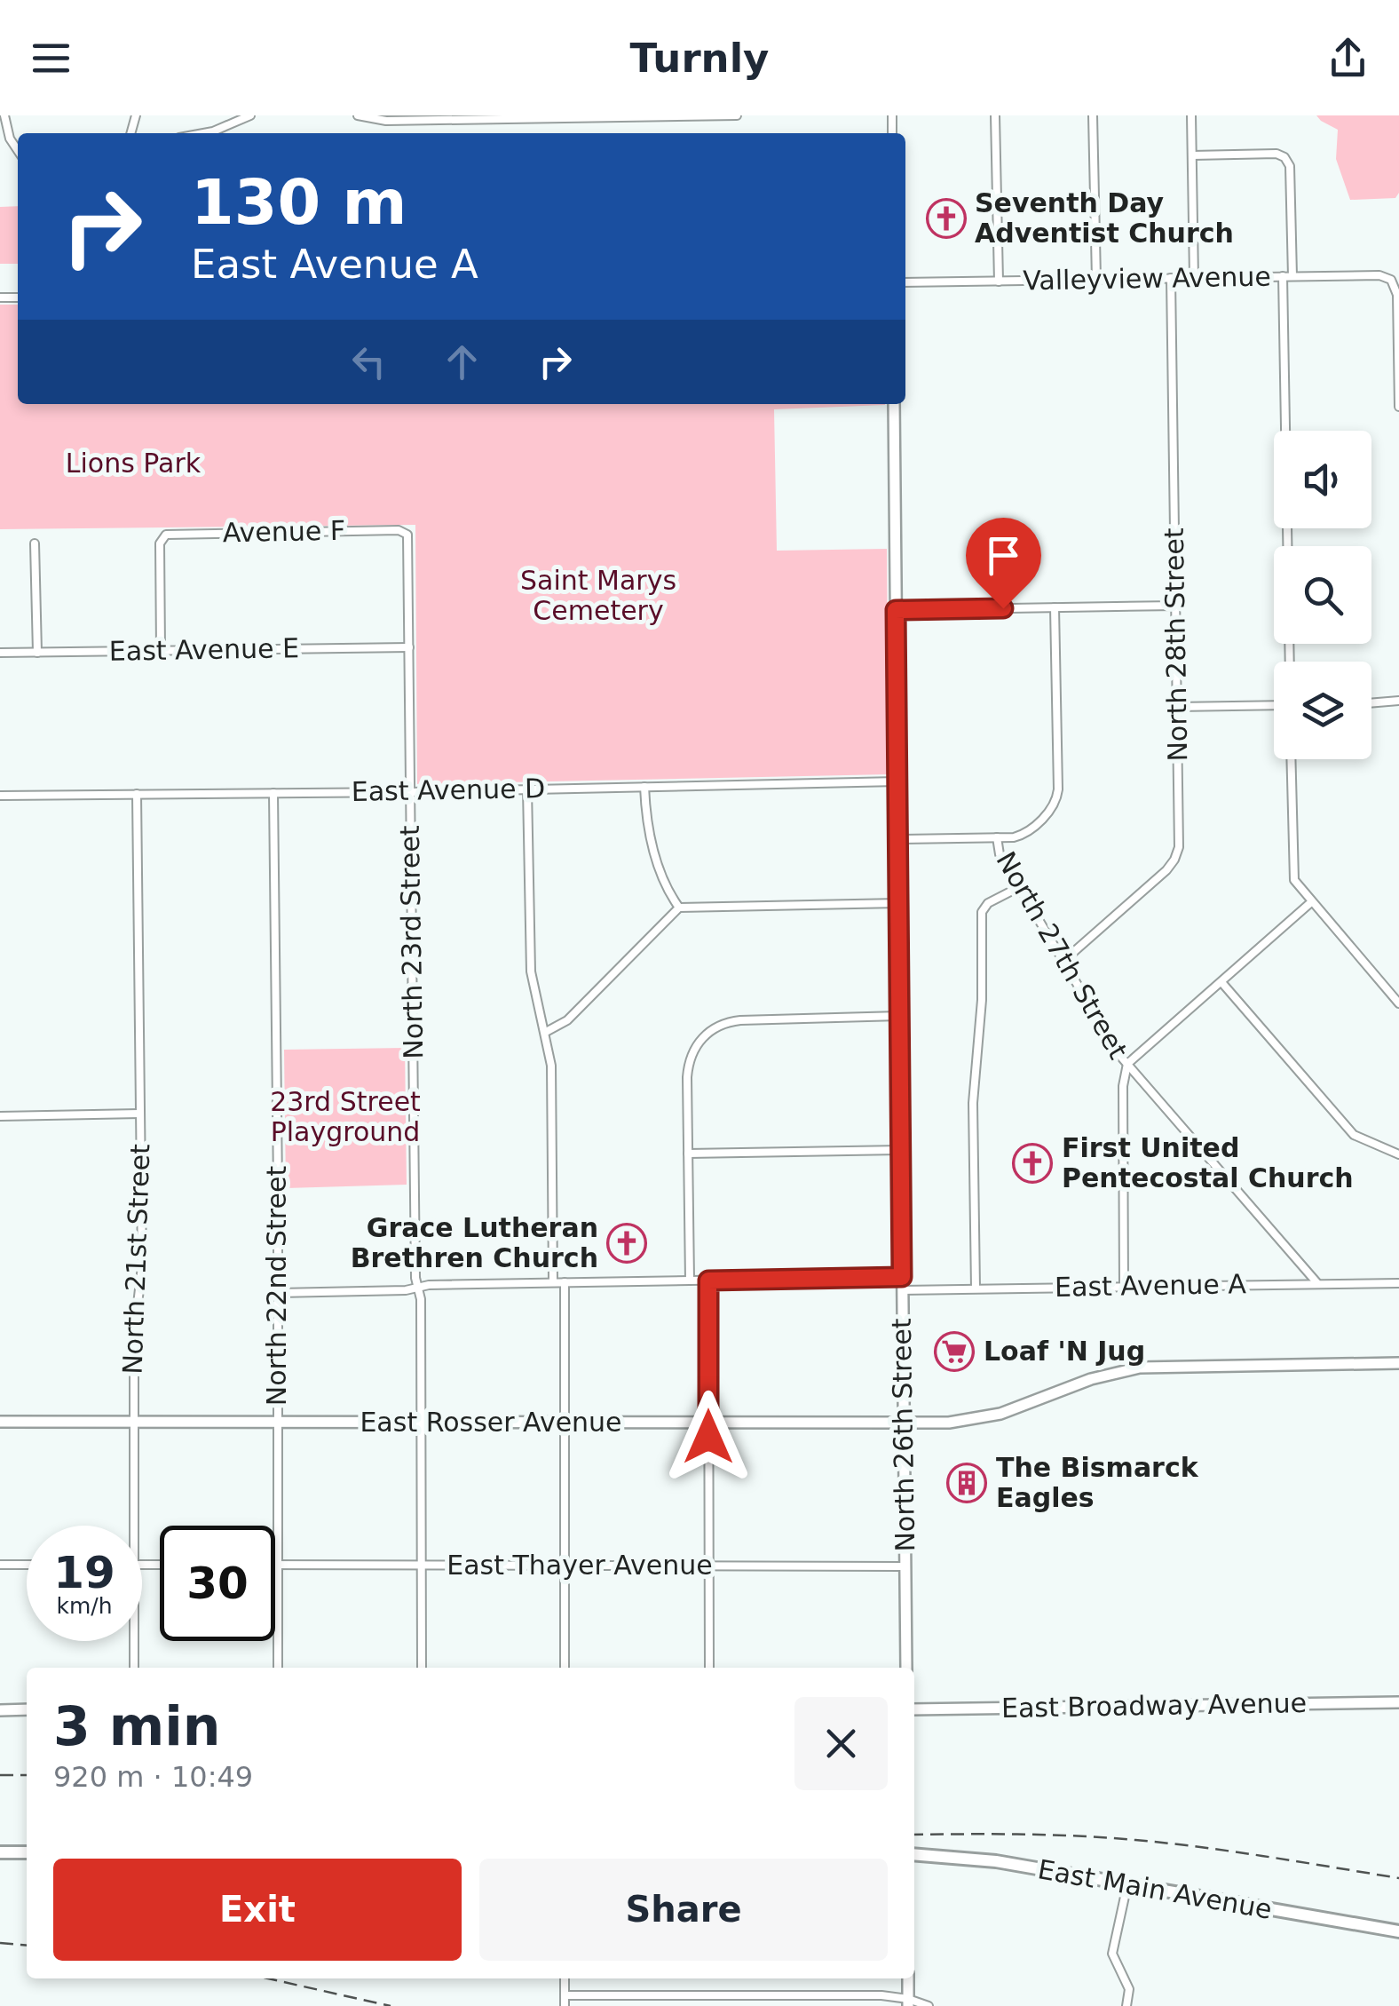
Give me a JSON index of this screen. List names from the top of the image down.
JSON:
{
  "streets": {
    "main road": ["East Main Avenue"],
    "street": [
      "Valleyview Avenue",
      "Avenue F",
      "North 28th Street",
      "East Avenue E",
      "East Avenue D",
      "North 23rd Street",
      "North 27th Street",
      "North 21st Street",
      "North 22nd Street",
      "East Avenue A",
      "East Rosser Avenue",
      "North 26th Street",
      "East Thayer Avenue",
      "East Broadway Avenue"
    ]
  },
  "crossings": [
    ["Valleyview Avenue", "North 28th Street"],
    ["Avenue F", "East Avenue E"],
    ["Avenue F", "North 23rd Street"],
    ["North 28th Street", "North 27th Street"],
    ["East Avenue E", "North 23rd Street"],
    ["East Avenue D", "North 23rd Street"],
    ["East Avenue D", "North 21st Street"],
    ["East Avenue D", "North 22nd Street"],
    ["East Avenue D", "North 26th Street"],
    ["North 23rd Street", "East Rosser Avenue"],
    ["North 23rd Street", "East Thayer Avenue"],
    ["North 27th Street", "East Avenue A"],
    ["North 21st Street", "East Rosser Avenue"],
    ["North 22nd Street", "East Rosser Avenue"],
    ["North 22nd Street", "East Thayer Avenue"],
    ["East Avenue A", "North 26th Street"],
    ["East Rosser Avenue", "North 26th Street"],
    ["North 26th Street", "East Thayer Avenue"]
  ],
  "parks": ["Lions Park", "Saint Marys Cemetery", "23rd Street Playground"],
  "places": {
    "church": ["Seventh Day Adventist Church", "First United Pentecostal Church", "Grace Lutheran Brethren Church"],
    "supermarket": ["Loaf 'N Jug"],
    "building": ["The Bismarck Eagles"]
  },
  "page": {
    "header": "Turnly",
    "turn": ["130 m", "East Avenue A"],
    "speed": "19 km/h",
    "limit": "30",
    "heading": ["3 min", "920 m · 10:49"],
    "buttons": ["Exit", "Share"]
  }
}
